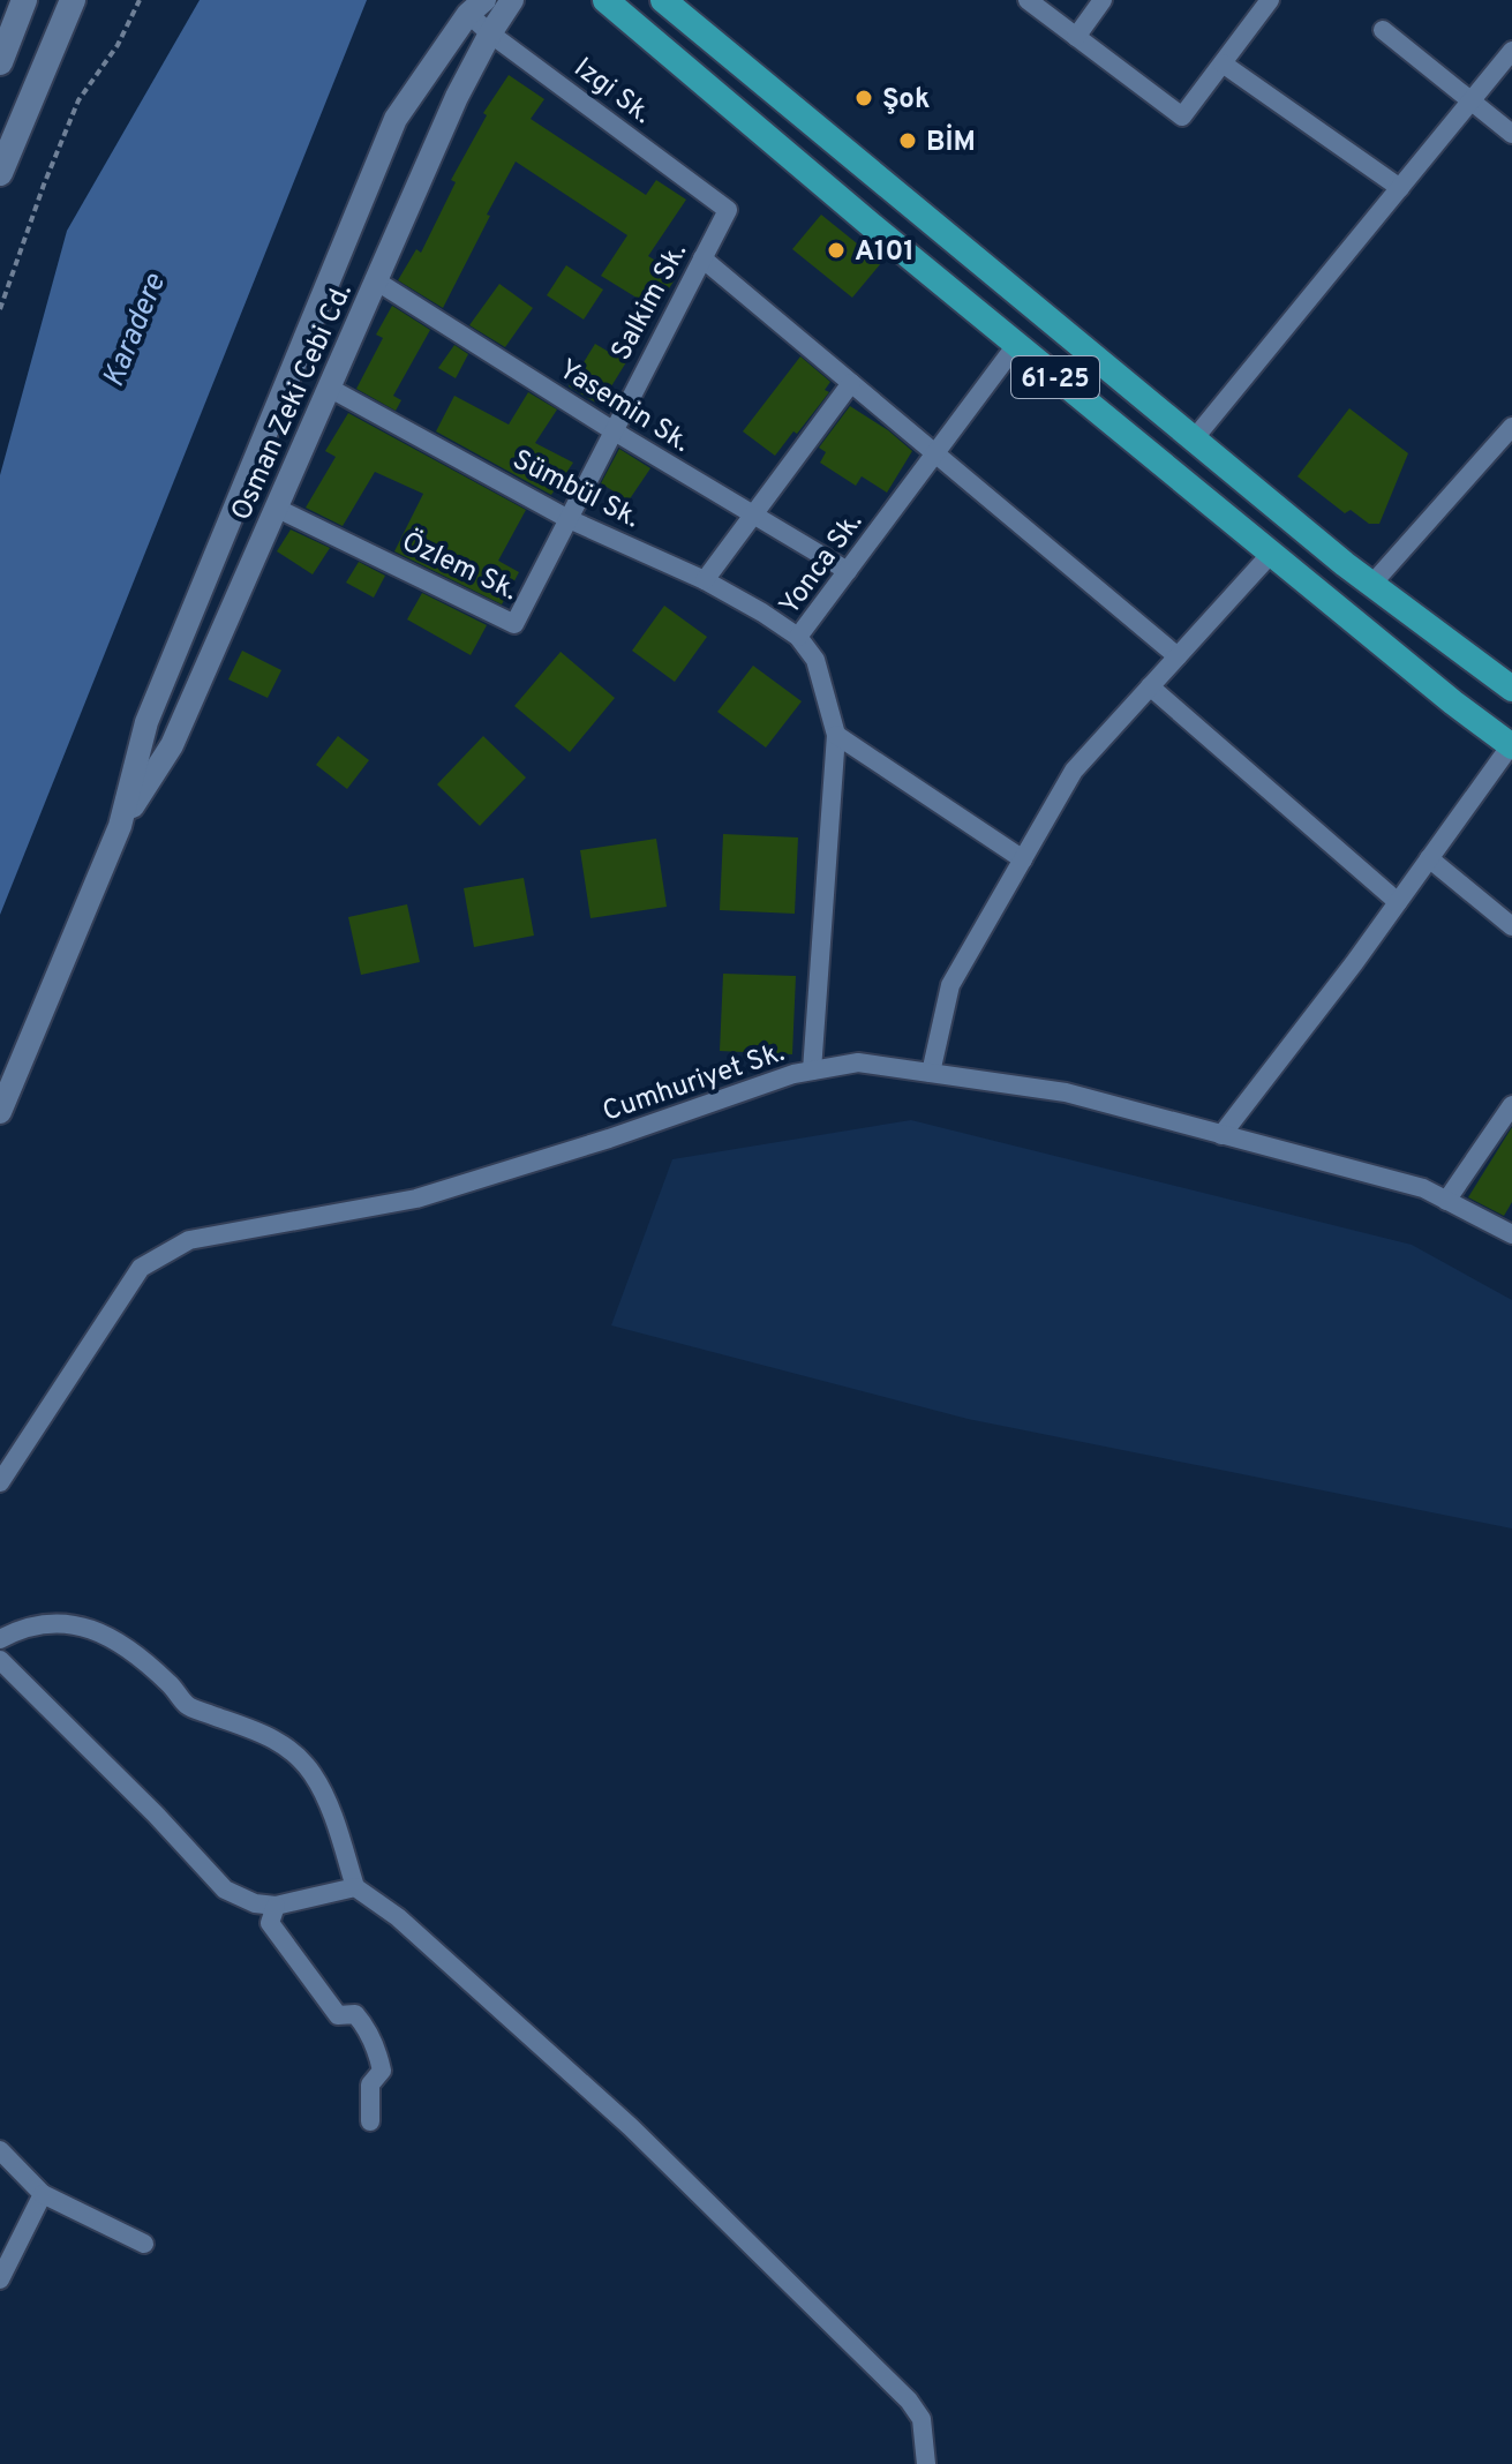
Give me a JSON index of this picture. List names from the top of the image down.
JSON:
{
  "streets": {
    "main road": ["61-25"],
    "street": [
      "Izgi Sk.",
      "Salkim Sk.",
      "Osman Zeki Cebi Cd.",
      "Yasemin Sk.",
      "Sümbül Sk.",
      "Yonca Sk.",
      "Özlem Sk.",
      "Cumhuriyet Sk."
    ]
  },
  "crossings": [
    ["Izgi Sk.", "Salkim Sk."],
    ["Izgi Sk.", "Osman Zeki Cebi Cd."],
    ["Salkim Sk.", "Yasemin Sk."],
    ["Salkim Sk.", "Sümbül Sk."],
    ["Salkim Sk.", "Özlem Sk."],
    ["61-25", "Yonca Sk."],
    ["Osman Zeki Cebi Cd.", "Yasemin Sk."],
    ["Osman Zeki Cebi Cd.", "Sümbül Sk."],
    ["Osman Zeki Cebi Cd.", "Özlem Sk."],
    ["Yasemin Sk.", "Yonca Sk."],
    ["Sümbül Sk.", "Yonca Sk."],
    ["Sümbül Sk.", "Özlem Sk."],
    ["Yonca Sk.", "Cumhuriyet Sk."]
  ],
  "water": ["Karadere"],
  "places": ["Şok", "BİM", "A101"]
}
